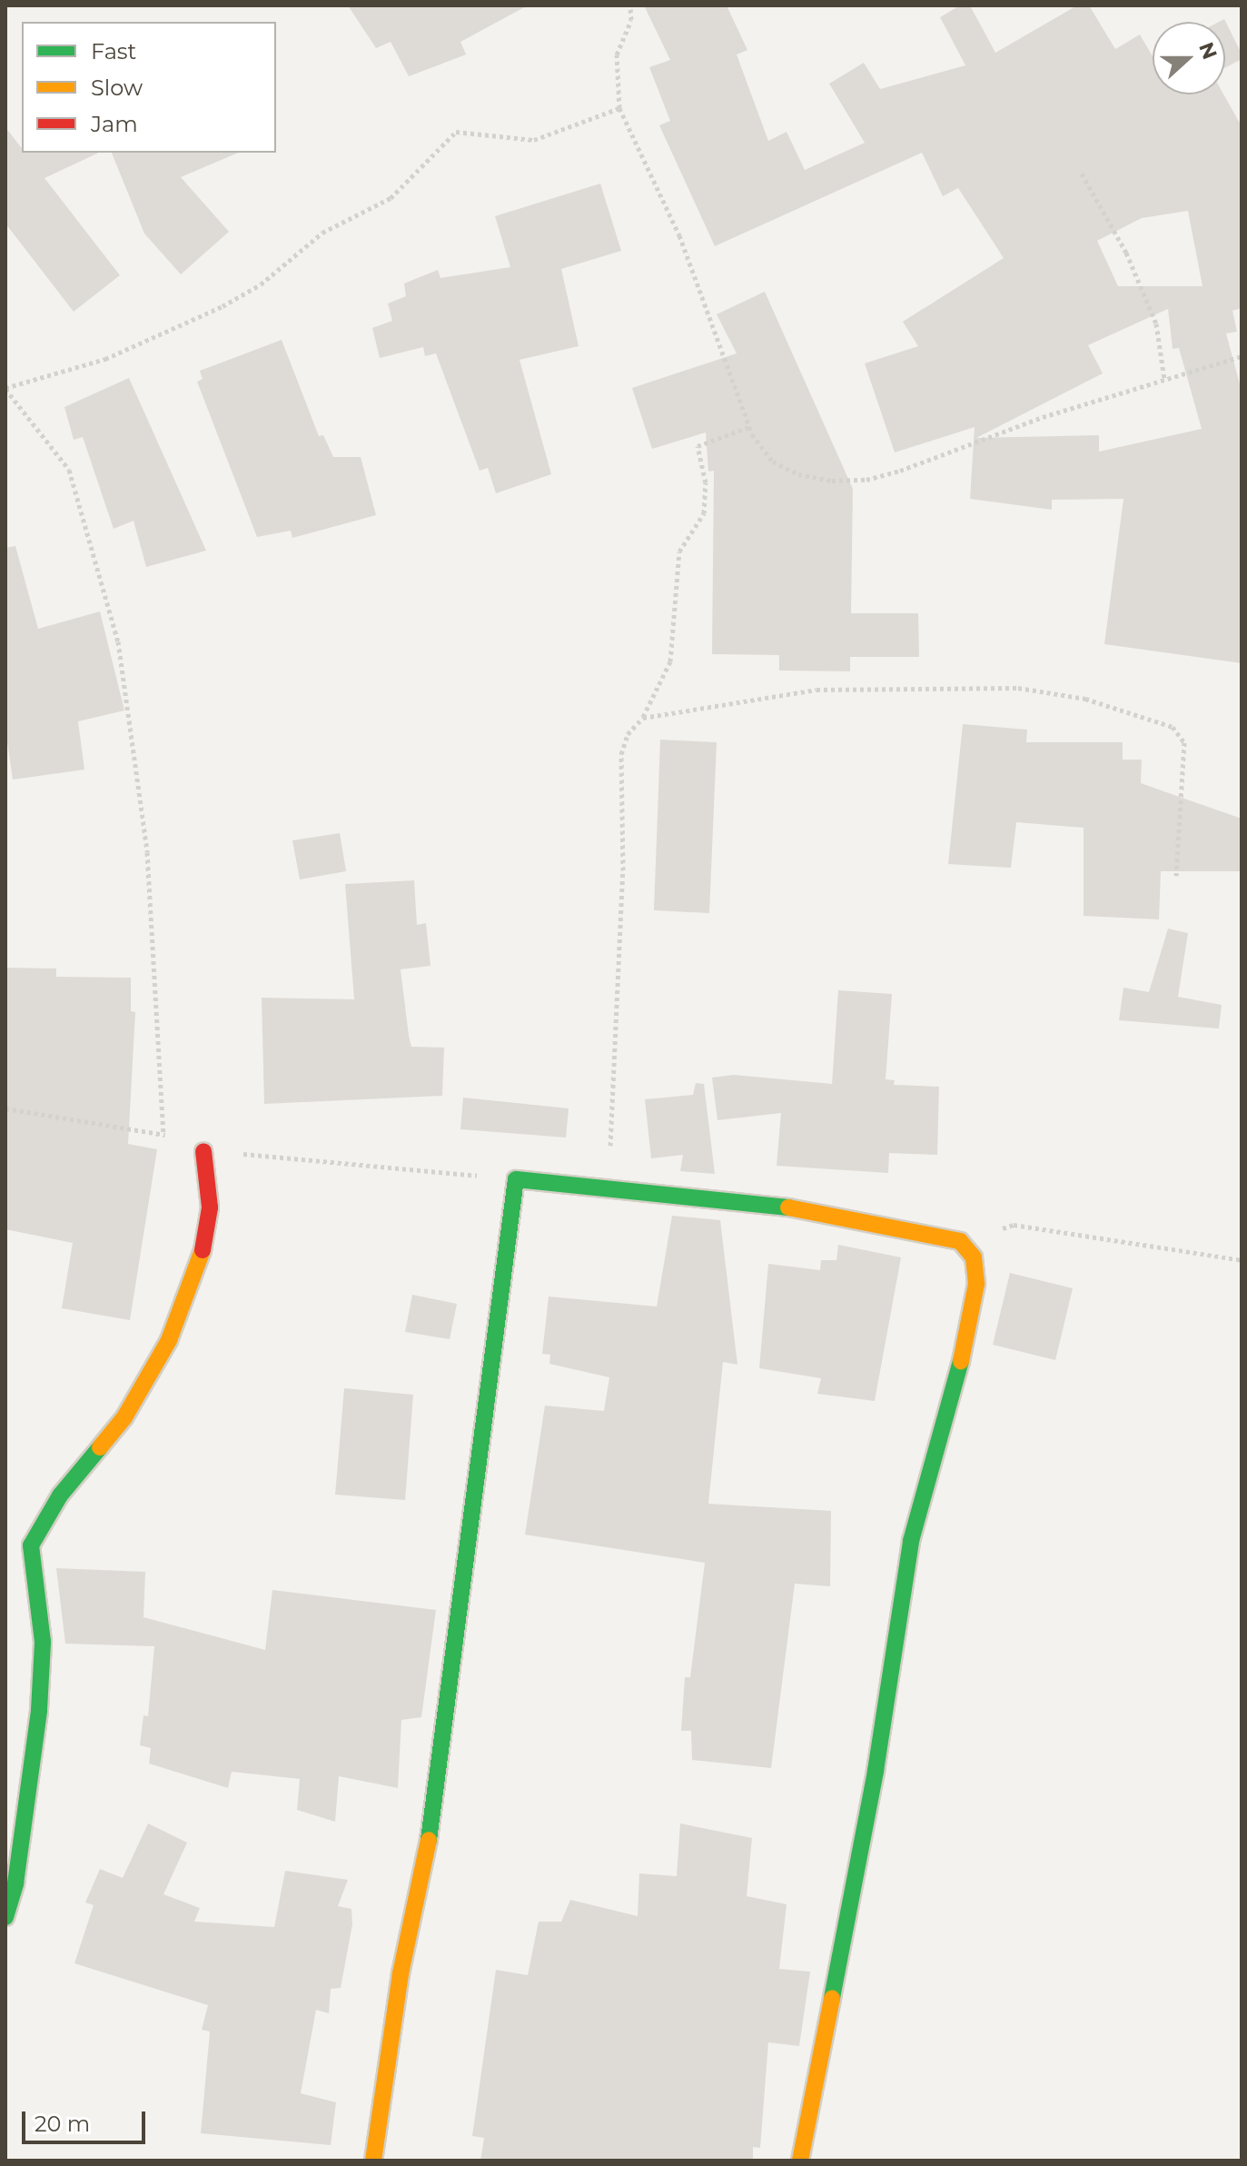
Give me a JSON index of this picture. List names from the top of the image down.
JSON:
{
  "legend": ["Fast", "Slow", "Jam"],
  "scale_bar": "20 m",
  "north": "right"
}
